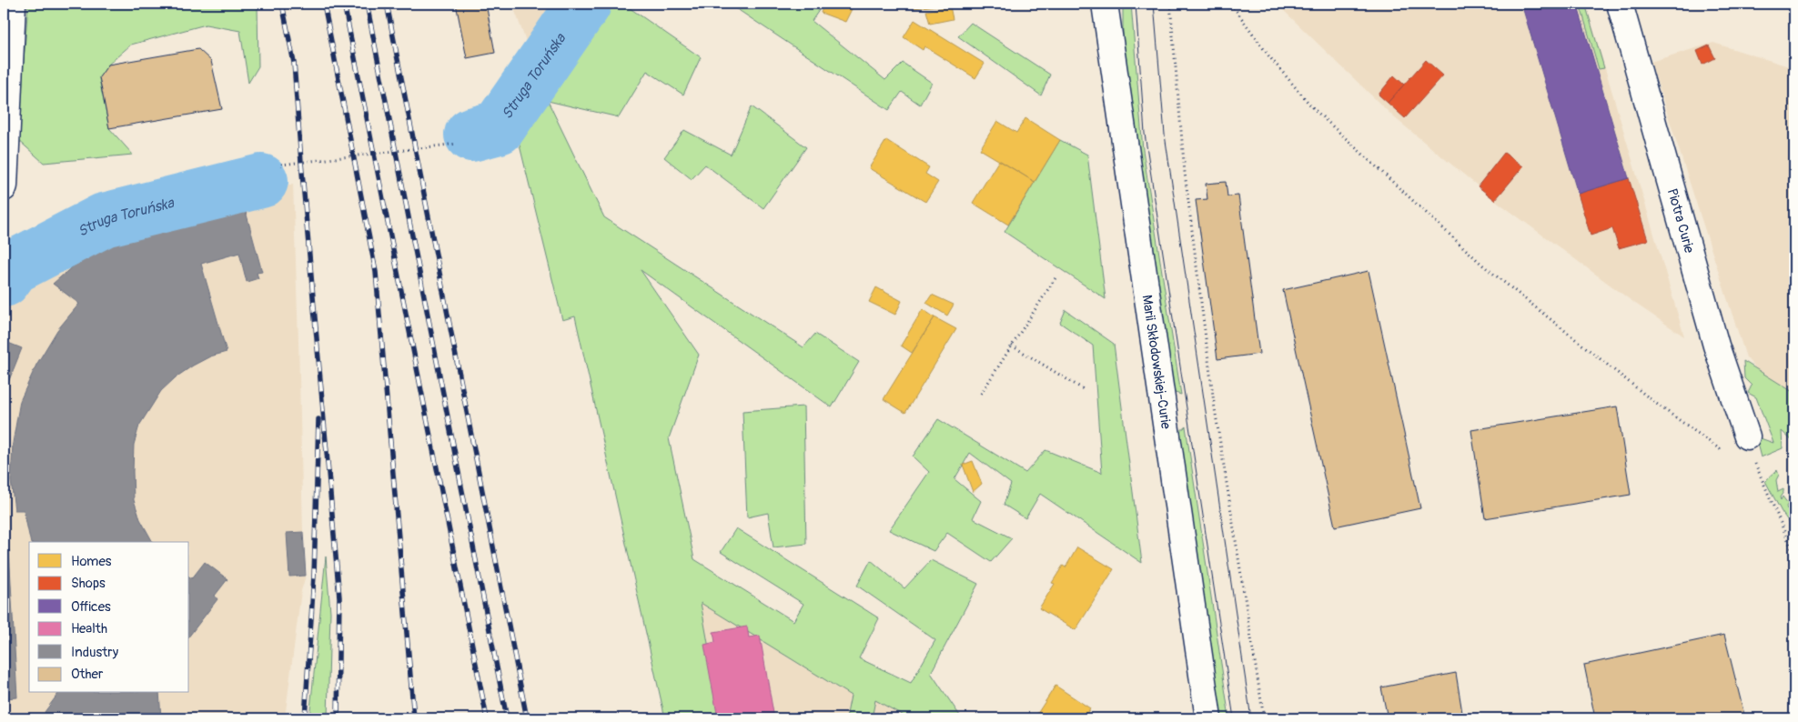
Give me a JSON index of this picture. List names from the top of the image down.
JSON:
{
  "streets": {
    "street": ["Piotra Curie", "Marii Skłodowskiej-Curie"]
  },
  "water": ["Struga Toruńska"],
  "legend": [
    "Homes",
    "Shops",
    "Offices",
    "Health",
    "Industry",
    "Other"
  ]
}
